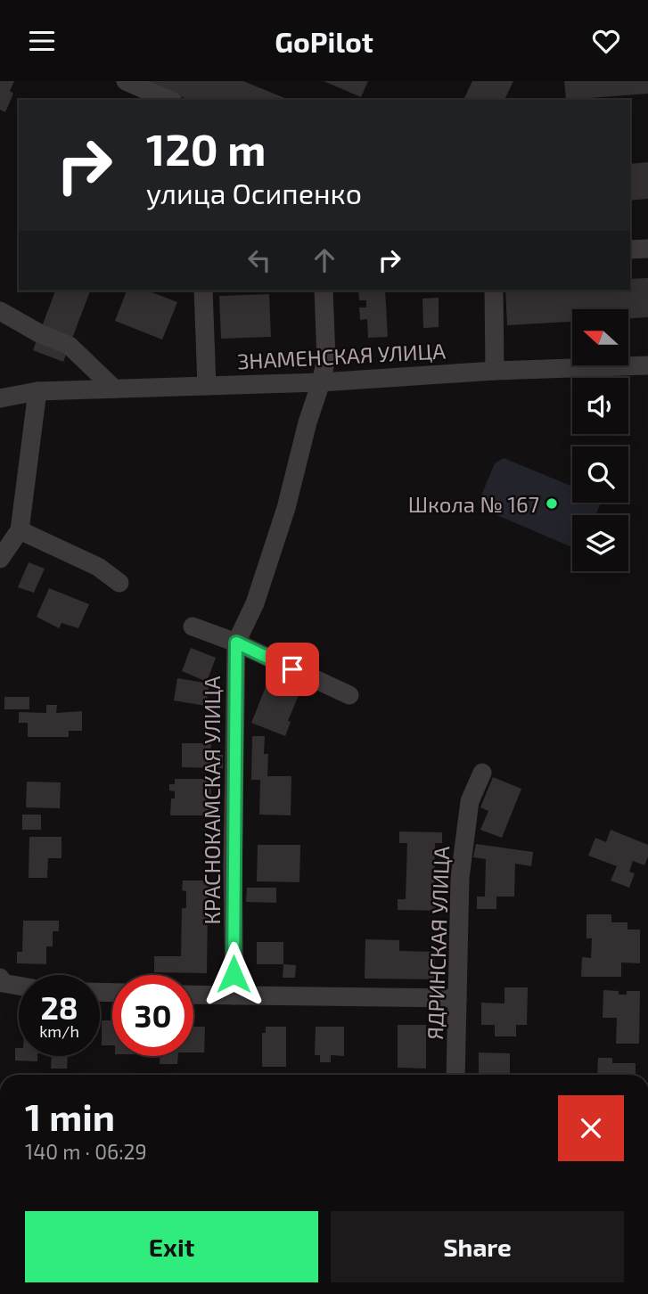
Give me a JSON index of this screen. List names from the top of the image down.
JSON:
{
  "streets": {
    "street": ["ЗНАМЕНСКАЯ УЛИЦА", "КРАСНОКАМСКАЯ УЛИЦА", "ЯДРИНСКАЯ УЛИЦА"]
  },
  "places": ["Школа № 167"],
  "north": "left",
  "page": {
    "header": "GoPilot",
    "turn": ["120 m", "улица Осипенко"],
    "speed": "28 km/h",
    "limit": "30",
    "heading": ["1 min", "140 m · 06:29"],
    "buttons": ["Exit", "Share"]
  }
}
